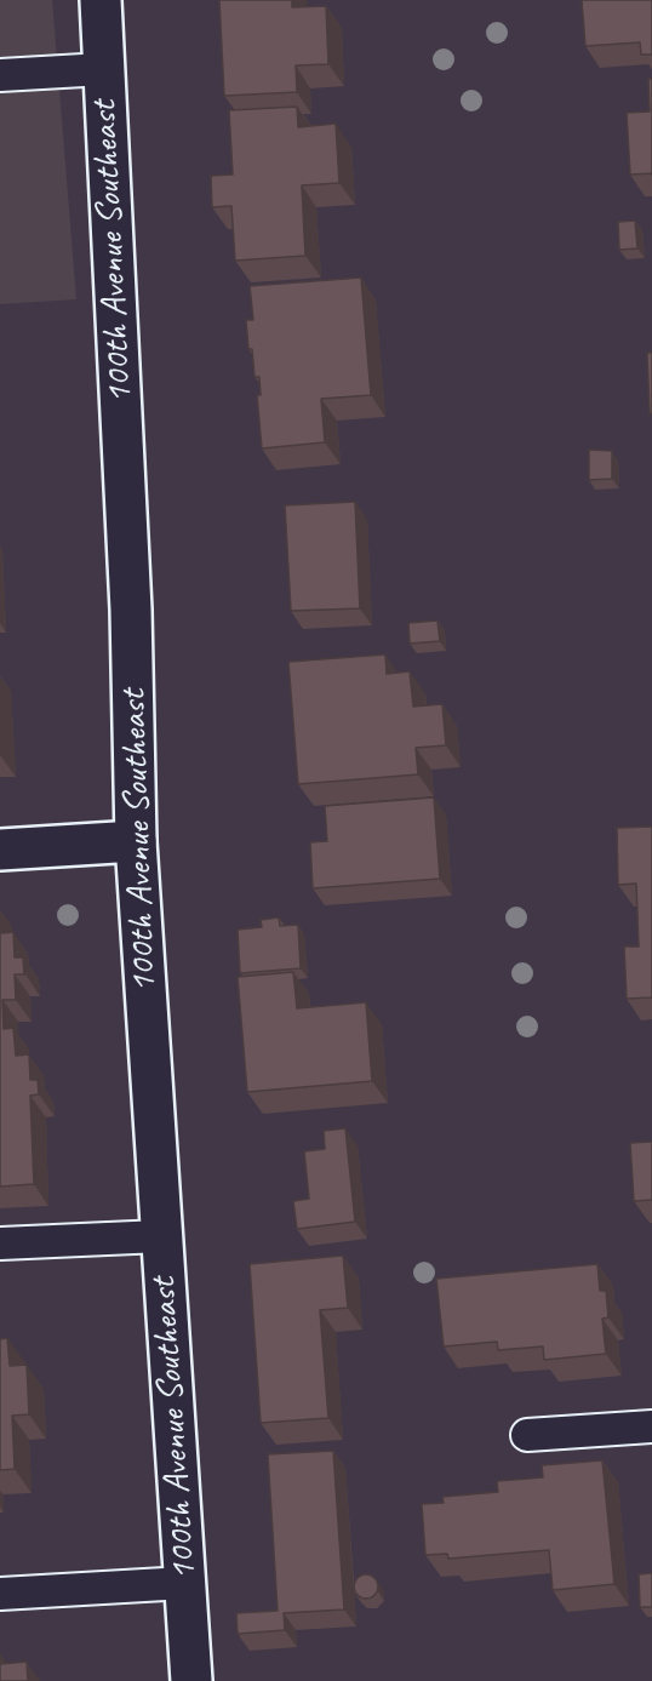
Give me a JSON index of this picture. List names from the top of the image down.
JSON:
{
  "streets": {
    "street": ["100th Avenue Southeast"]
  }
}
